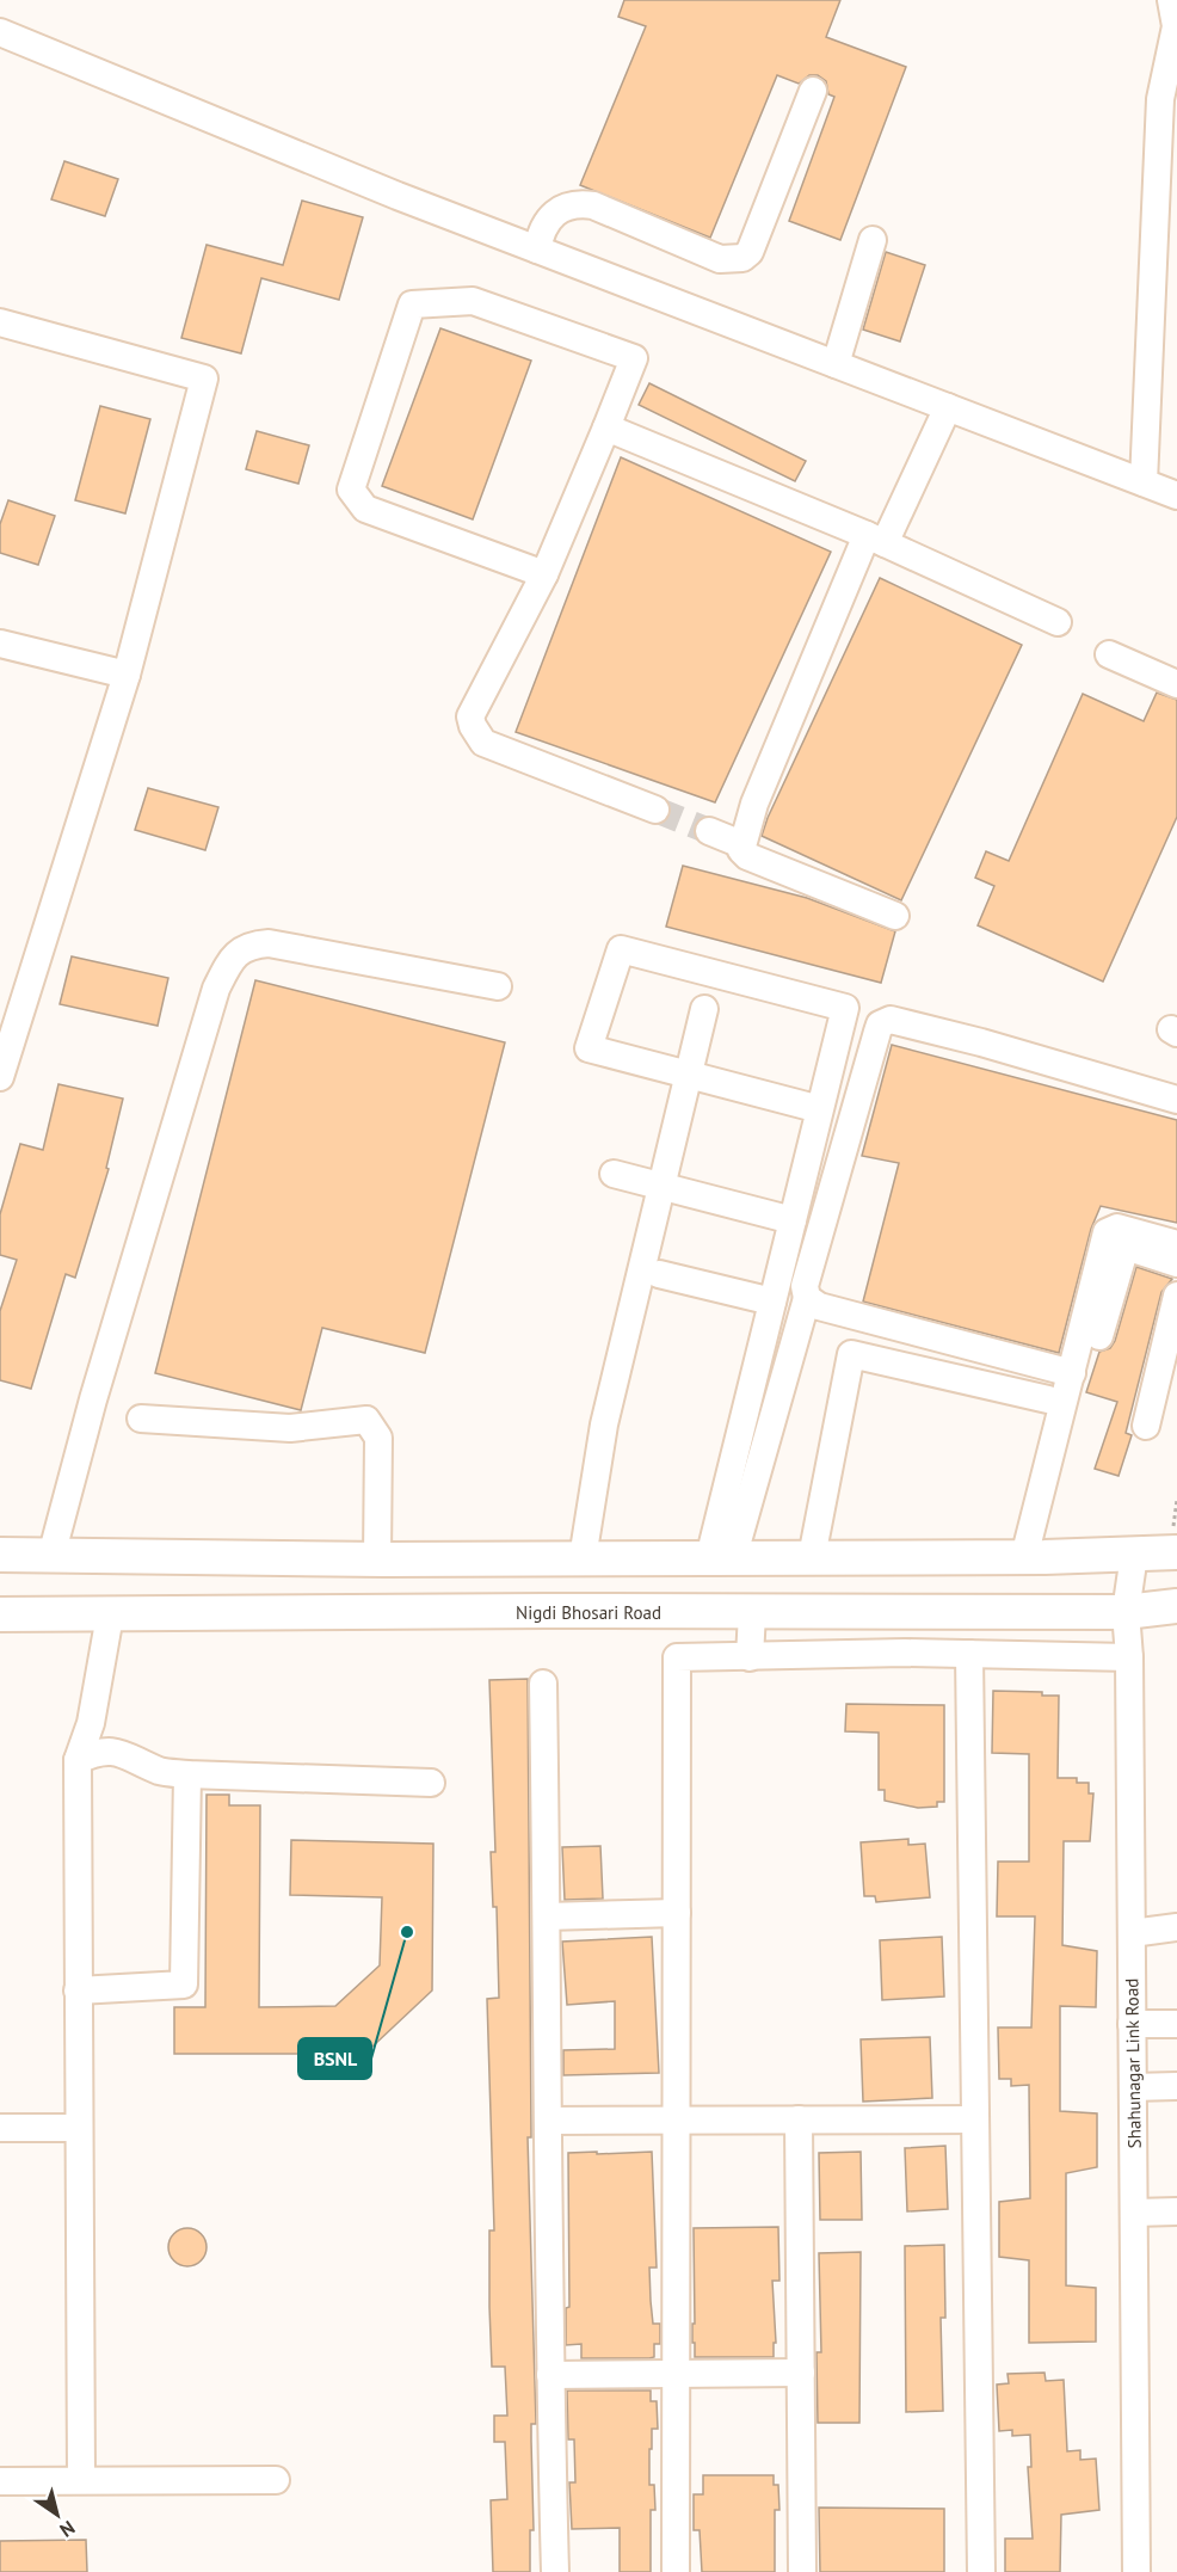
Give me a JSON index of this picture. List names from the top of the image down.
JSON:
{
  "streets": {
    "main road": ["Nigdi Bhosari Road"],
    "street": ["Shahunagar Link Road"]
  },
  "crossings": [
    ["Nigdi Bhosari Road", "Shahunagar Link Road"]
  ],
  "places": ["BSNL"],
  "north": "bottom right"
}
